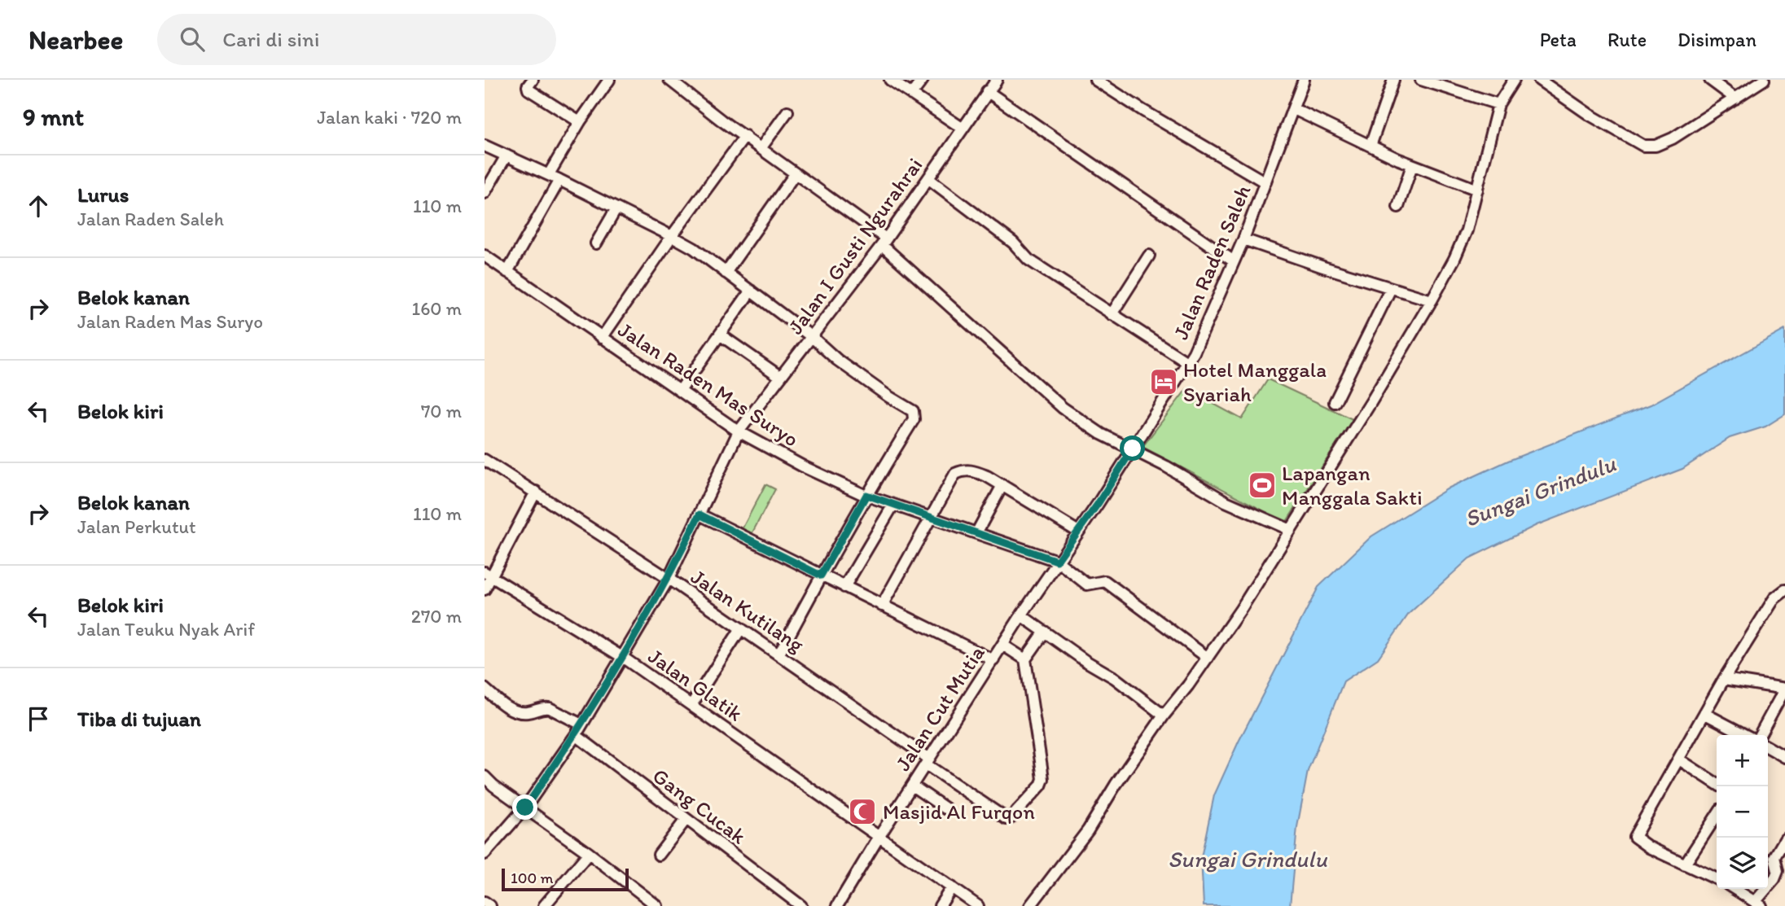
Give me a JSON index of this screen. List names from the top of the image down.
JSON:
{
  "streets": {
    "street": [
      "Jalan I Gusti Ngurahrai",
      "Jalan Raden Saleh",
      "Jalan Raden Mas Suryo",
      "Jalan Kutilang",
      "Jalan Glatik",
      "Jalan Cut Mutia",
      "Gang Cucak"
    ]
  },
  "crossings": [
    ["Jalan I Gusti Ngurahrai", "Jalan Raden Mas Suryo"],
    ["Jalan I Gusti Ngurahrai", "Jalan Kutilang"],
    ["Jalan I Gusti Ngurahrai", "Jalan Glatik"],
    ["Jalan I Gusti Ngurahrai", "Gang Cucak"],
    ["Jalan Raden Saleh", "Jalan Raden Mas Suryo"],
    ["Jalan Raden Saleh", "Jalan Cut Mutia"],
    ["Jalan Raden Mas Suryo", "Jalan Cut Mutia"],
    ["Jalan Kutilang", "Jalan Cut Mutia"],
    ["Jalan Glatik", "Jalan Cut Mutia"]
  ],
  "water": ["Sungai Grindulu"],
  "places": {
    "hotel": ["Hotel Manggala Syariah"],
    "sports": ["Lapangan Manggala Sakti"],
    "mosque": ["Masjid Al Furqon"]
  },
  "scale_bar": "100 m",
  "page": {
    "header": "Nearbee",
    "search": "Cari di sini",
    "nav": ["Peta", "Rute", "Disimpan"],
    "heading": ["9 mnt", "Jalan kaki · 720 m"],
    "list": [
      ["Lurus", "Jalan Raden Saleh", "110 m"],
      ["Belok kanan", "Jalan Raden Mas Suryo", "160 m"],
      ["Belok kiri", "70 m"],
      ["Belok kanan", "Jalan Perkutut", "110 m"],
      ["Belok kiri", "Jalan Teuku Nyak Arif", "270 m"],
      "Tiba di tujuan"
    ],
    "map_buttons": ["+", "−"],
    "scale": "100 m"
  }
}
